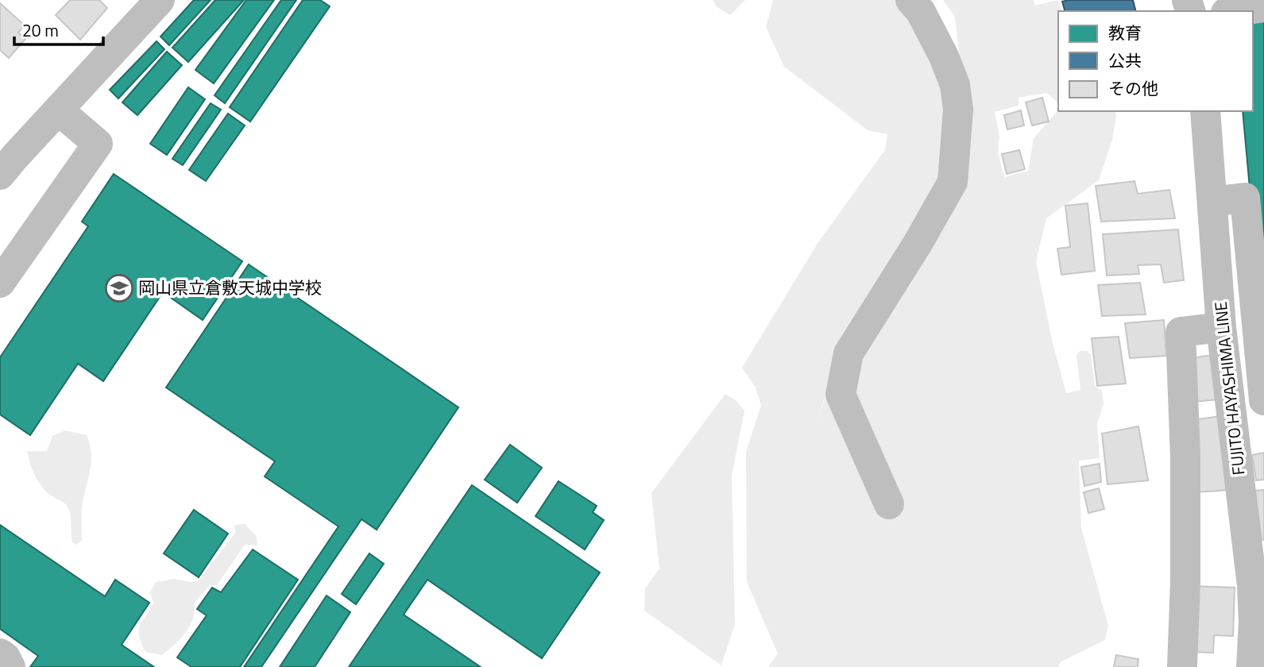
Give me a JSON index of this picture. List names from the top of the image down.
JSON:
{
  "streets": {
    "street": ["FUJITO HAYASHIMA LINE"]
  },
  "places": {
    "school or university": ["岡山県立倉敷天城中学校"]
  },
  "legend": ["教育", "公共", "その他"],
  "scale_bar": "20 m"
}
